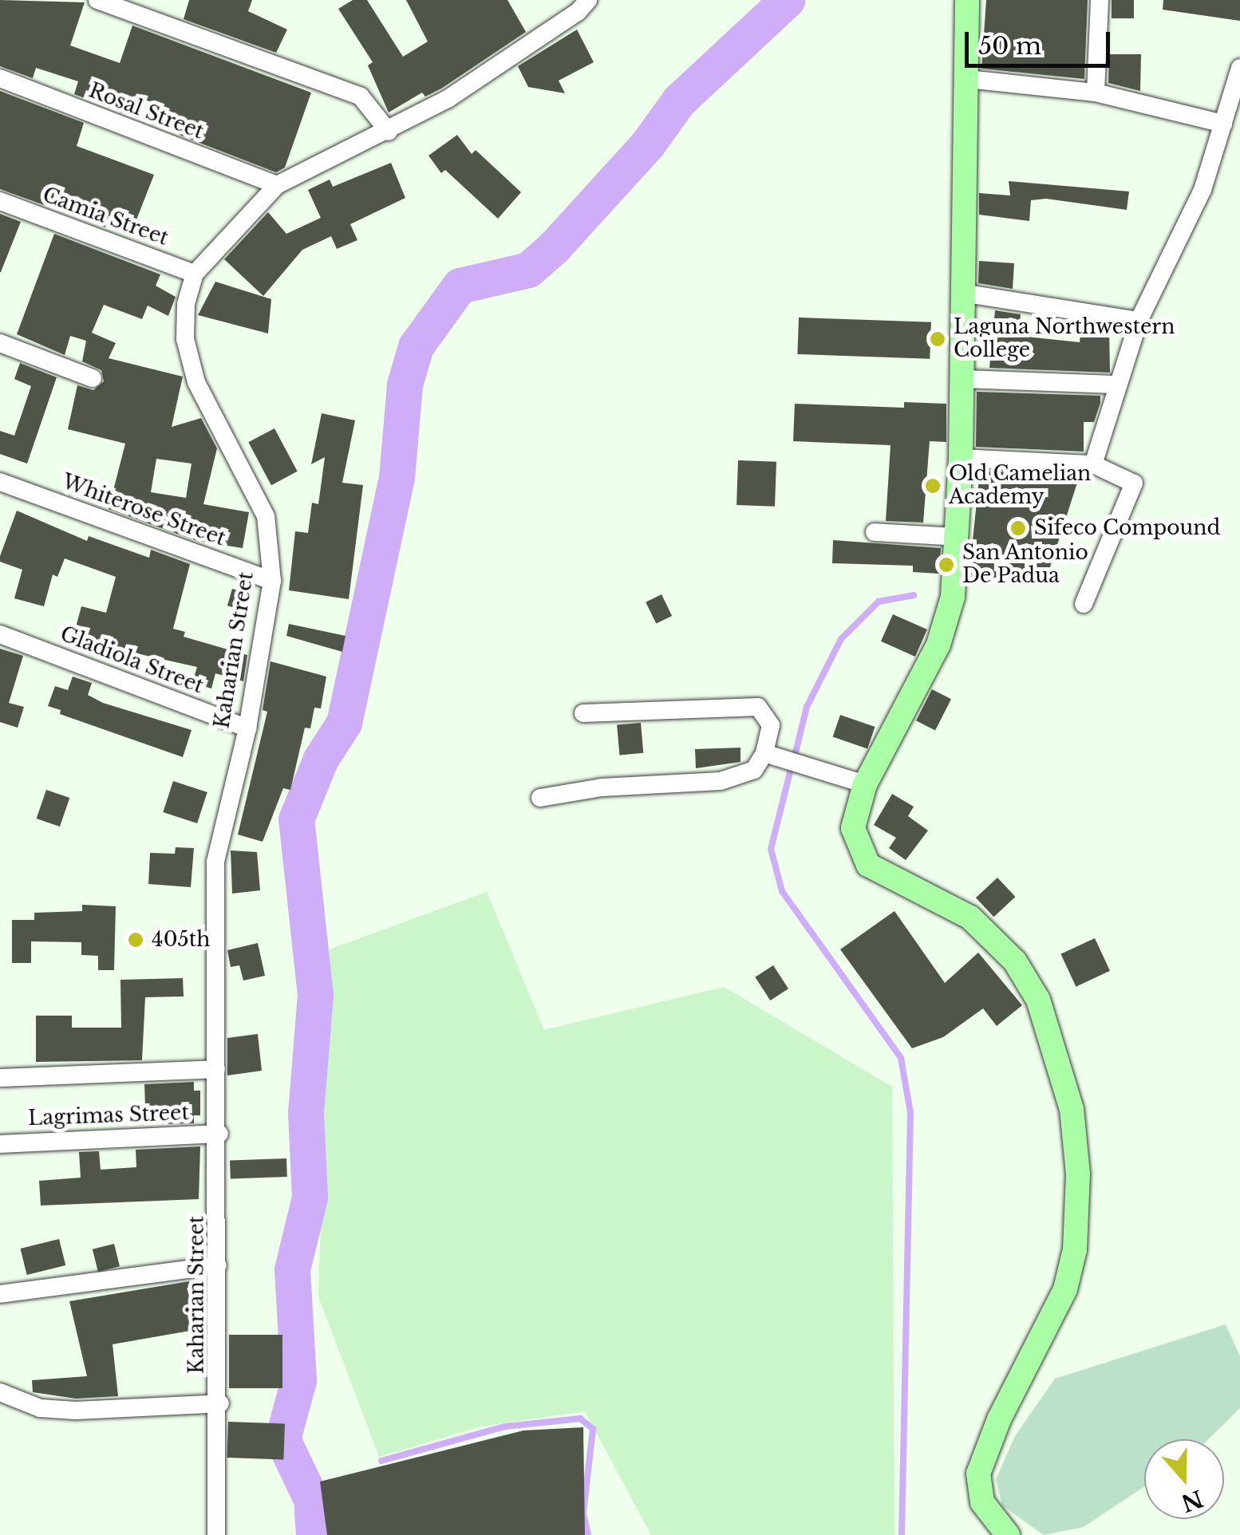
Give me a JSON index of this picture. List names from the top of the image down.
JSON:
{
  "streets": {
    "street": [
      "Rosal Street",
      "Camia Street",
      "Whiterose Street",
      "Kaharian Street",
      "Gladiola Street",
      "Lagrimas Street"
    ]
  },
  "crossings": [
    ["Rosal Street", "Kaharian Street"],
    ["Camia Street", "Kaharian Street"],
    ["Whiterose Street", "Kaharian Street"],
    ["Kaharian Street", "Gladiola Street"],
    ["Kaharian Street", "Lagrimas Street"]
  ],
  "places": [
    "Laguna Northwestern College",
    "Old Camelian Academy",
    "Sifeco Compound",
    "San Antonio De Padua",
    "405th"
  ],
  "scale_bar": "50 m",
  "north": "bottom"
}
